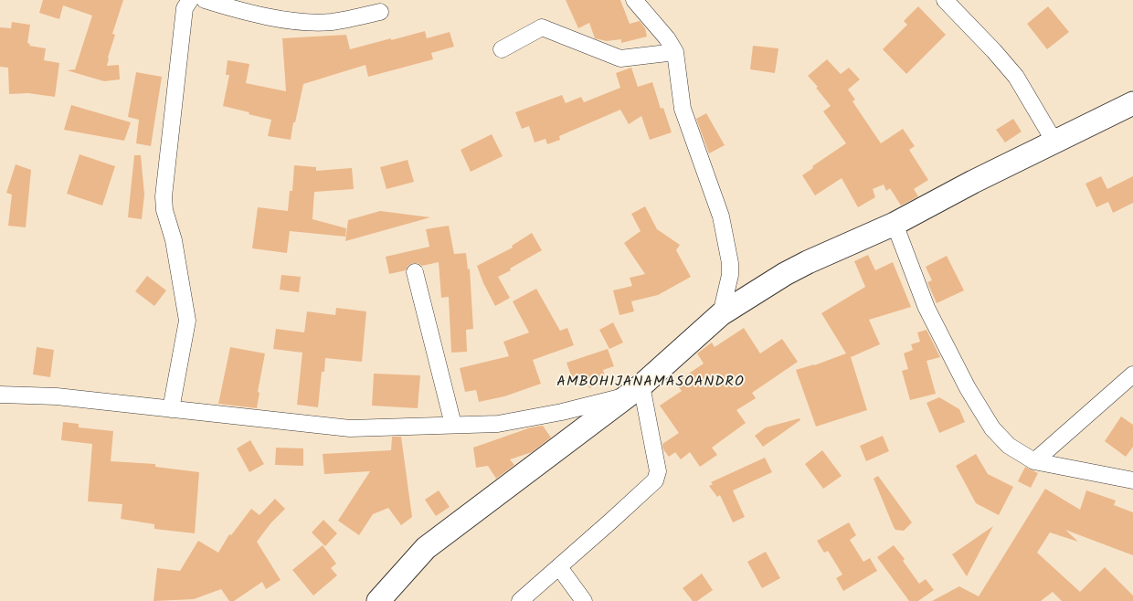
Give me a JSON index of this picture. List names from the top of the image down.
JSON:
{
  "districts": ["AMBOHIJANAMASOANDRO"]
}
